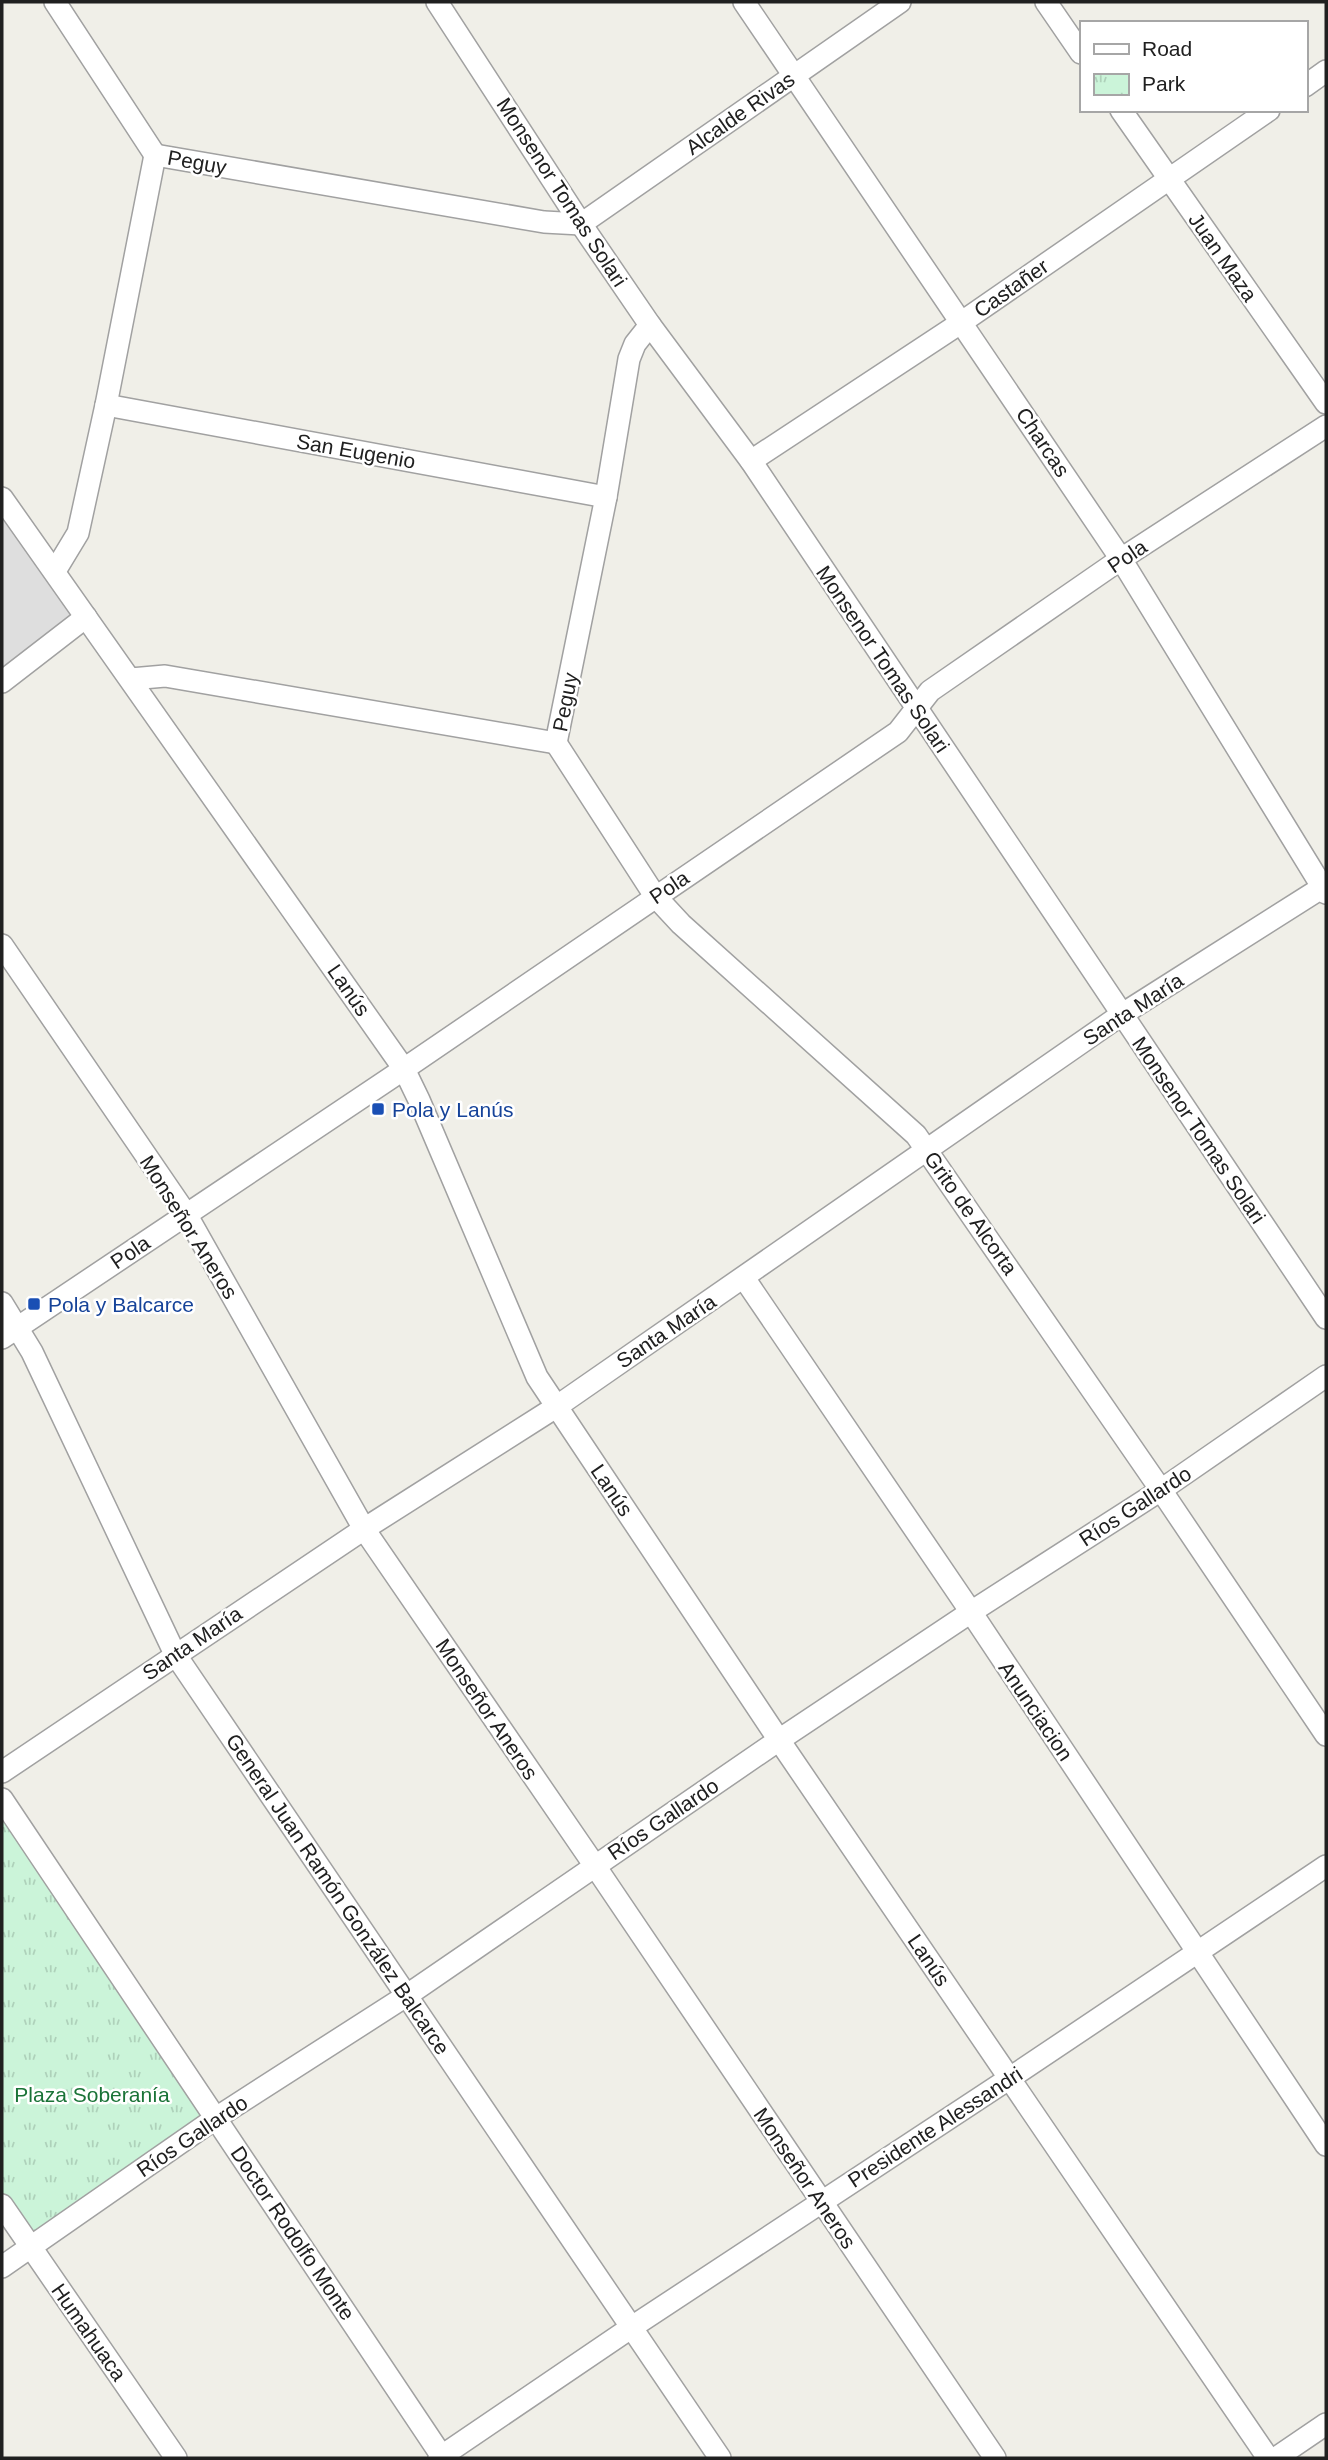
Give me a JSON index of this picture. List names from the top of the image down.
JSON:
{
  "streets": {
    "street": [
      "Alcalde Rivas",
      "Peguy",
      "Monsenor Tomas Solari",
      "Juan Maza",
      "Castañer",
      "Charcas",
      "San Eugenio",
      "Pola",
      "Lanús",
      "Santa María",
      "Grito de Alcorta",
      "Monseñor Aneros",
      "Ríos Gallardo",
      "Anunciacion",
      "General Juan Ramón González Balcarce",
      "Presidente Alessandri",
      "Doctor Rodolfo Monte",
      "Humahuaca"
    ]
  },
  "crossings": [
    ["Alcalde Rivas", "Peguy"],
    ["Alcalde Rivas", "Monsenor Tomas Solari"],
    ["Alcalde Rivas", "Charcas"],
    ["Peguy", "Monsenor Tomas Solari"],
    ["Peguy", "San Eugenio"],
    ["Peguy", "Lanús"],
    ["Peguy", "Grito de Alcorta"],
    ["Monsenor Tomas Solari", "Castañer"],
    ["Monsenor Tomas Solari", "Pola"],
    ["Monsenor Tomas Solari", "Santa María"],
    ["Juan Maza", "Castañer"],
    ["Castañer", "Charcas"],
    ["Charcas", "Pola"],
    ["Charcas", "Santa María"],
    ["Pola", "Lanús"],
    ["Pola", "Grito de Alcorta"],
    ["Pola", "Monseñor Aneros"],
    ["Pola", "General Juan Ramón González Balcarce"],
    ["Lanús", "Santa María"],
    ["Lanús", "Ríos Gallardo"],
    ["Lanús", "Presidente Alessandri"],
    ["Santa María", "Grito de Alcorta"],
    ["Santa María", "Monseñor Aneros"],
    ["Santa María", "Anunciacion"],
    ["Santa María", "General Juan Ramón González Balcarce"],
    ["Grito de Alcorta", "Ríos Gallardo"],
    ["Monseñor Aneros", "Ríos Gallardo"],
    ["Monseñor Aneros", "Presidente Alessandri"],
    ["Ríos Gallardo", "Anunciacion"],
    ["Ríos Gallardo", "General Juan Ramón González Balcarce"],
    ["Ríos Gallardo", "Doctor Rodolfo Monte"],
    ["Ríos Gallardo", "Humahuaca"],
    ["Anunciacion", "Presidente Alessandri"],
    ["General Juan Ramón González Balcarce", "Presidente Alessandri"],
    ["Presidente Alessandri", "Doctor Rodolfo Monte"]
  ],
  "parks": ["Plaza Soberanía"],
  "places": {
    "transit": ["Pola y Lanús", "Pola y Balcarce"]
  },
  "legend": ["Road", "Park"]
}
